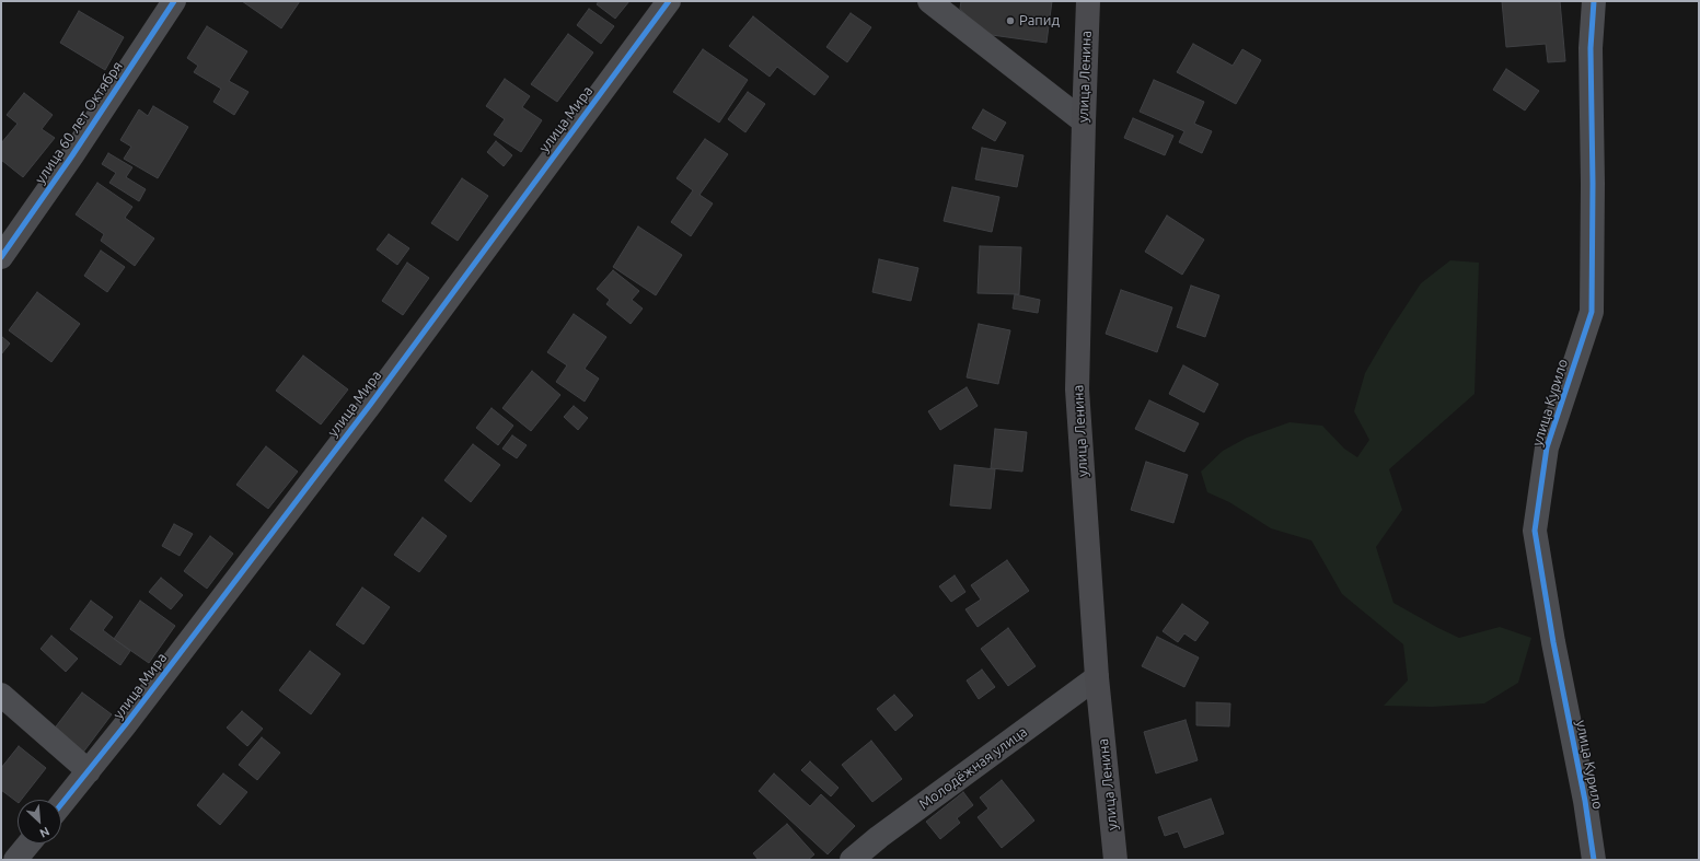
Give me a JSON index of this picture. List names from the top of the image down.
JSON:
{
  "streets": {
    "main road": ["улица Ленина"],
    "street": [
      "улица Мира",
      "улица 60 лет Октября",
      "улица Курило",
      "Молодёжная улица"
    ]
  },
  "crossings": [
    ["улица Ленина", "Молодёжная улица"]
  ],
  "places": ["Рапид"],
  "north": "bottom right"
}
